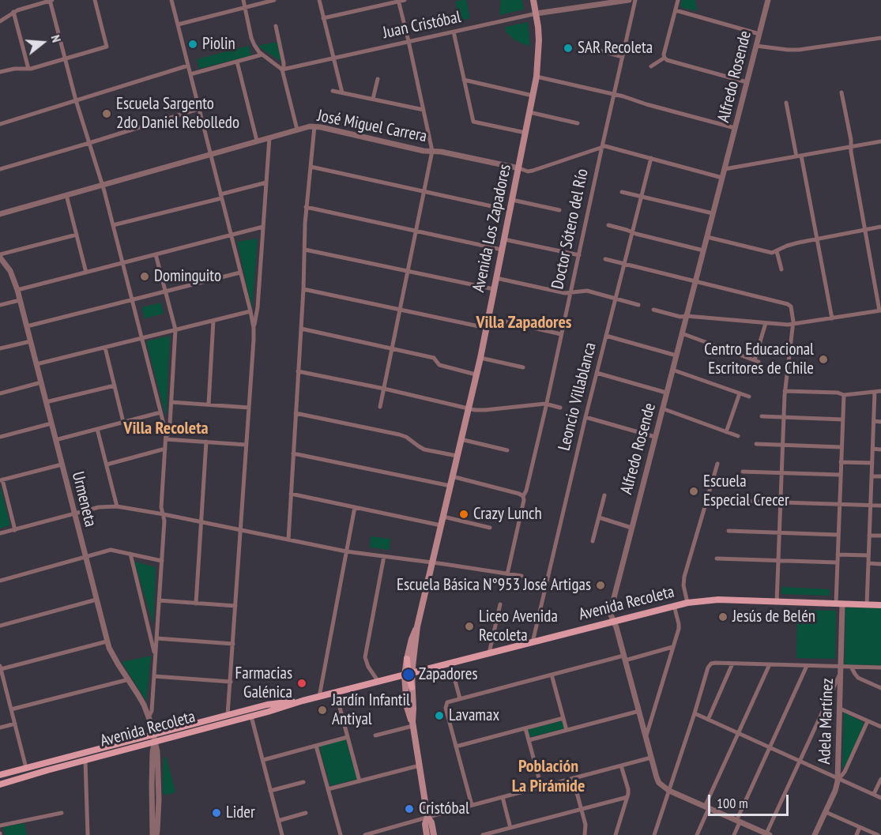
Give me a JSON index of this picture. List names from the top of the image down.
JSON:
{
  "streets": {
    "main road": ["Avenida Los Zapadores", "Avenida Recoleta"],
    "street": [
      "Juan Cristóbal",
      "Alfredo Rosende",
      "José Miguel Carrera",
      "Doctor Sótero del Río",
      "Leoncio Villablanca",
      "Urmeneta",
      "Adela Martínez"
    ]
  },
  "crossings": [
    ["Juan Cristóbal", "Avenida Los Zapadores"],
    ["Alfredo Rosende", "Avenida Recoleta"],
    ["José Miguel Carrera", "Avenida Los Zapadores"],
    ["José Miguel Carrera", "Doctor Sótero del Río"],
    ["Avenida Los Zapadores", "Avenida Recoleta"],
    ["Leoncio Villablanca", "Avenida Recoleta"],
    ["Urmeneta", "Avenida Recoleta"],
    ["Avenida Recoleta", "Adela Martínez"]
  ],
  "districts": ["Villa Zapadores", "Villa Recoleta", "Población La Pirámide"],
  "places": [
    "Piolin",
    "SAR Recoleta",
    "Escuela Sargento 2do Daniel Rebolledo",
    "Dominguito",
    "Centro Educacional Escritores de Chile",
    "Escuela Especial Crecer",
    "Crazy Lunch",
    "Escuela Básica N°953 José Artigas",
    "Jesús de Belén",
    "Liceo Avenida Recoleta",
    "Zapadores",
    "Farmacias Galénica",
    "Jardín Infantil Antiyal",
    "Lavamax",
    "Cristóbal",
    "Lider"
  ],
  "scale_bar": "100 m",
  "north": "right"
}
